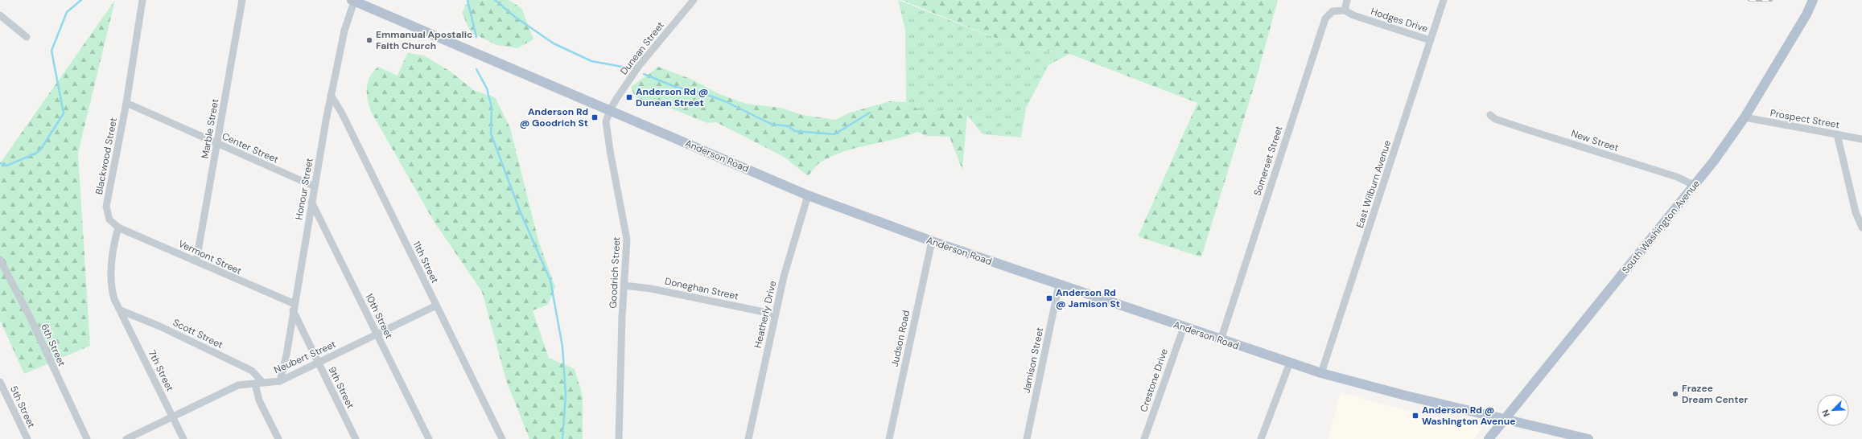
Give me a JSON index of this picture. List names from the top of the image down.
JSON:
{
  "streets": {
    "main road": ["Anderson Road", "South Washington Avenue"],
    "street": [
      "Hodges Drive",
      "Dunean Street",
      "Prospect Street",
      "Marble Street",
      "New Street",
      "Center Street",
      "Blackwood Street",
      "Somerset Street",
      "East Wilburn Avenue",
      "Honour Street",
      "Vermont Street",
      "11th Street",
      "Goodrich Street",
      "Doneghan Street",
      "Heatherly Drive",
      "10th Street",
      "Scott Street",
      "Judson Road",
      "6th Street",
      "Neubert Street",
      "Jamison Street",
      "7th Street",
      "Crestone Drive",
      "9th Street",
      "5th Street"
    ]
  },
  "crossings": [
    ["Hodges Drive", "Somerset Street"],
    ["Hodges Drive", "East Wilburn Avenue"],
    ["Dunean Street", "Anderson Road"],
    ["Dunean Street", "Goodrich Street"],
    ["Prospect Street", "South Washington Avenue"],
    ["Marble Street", "Center Street"],
    ["Marble Street", "Vermont Street"],
    ["New Street", "South Washington Avenue"],
    ["Center Street", "Blackwood Street"],
    ["Center Street", "Honour Street"],
    ["Blackwood Street", "Vermont Street"],
    ["Anderson Road", "Somerset Street"],
    ["Anderson Road", "East Wilburn Avenue"],
    ["Anderson Road", "Honour Street"],
    ["Anderson Road", "South Washington Avenue"],
    ["Anderson Road", "Goodrich Street"],
    ["Anderson Road", "Heatherly Drive"],
    ["Anderson Road", "Judson Road"],
    ["Anderson Road", "Jamison Street"],
    ["Anderson Road", "Crestone Drive"],
    ["Honour Street", "Vermont Street"],
    ["Honour Street", "11th Street"],
    ["Honour Street", "10th Street"],
    ["Honour Street", "Neubert Street"],
    ["Honour Street", "9th Street"],
    ["Vermont Street", "9th Street"],
    ["11th Street", "Neubert Street"],
    ["Goodrich Street", "Doneghan Street"],
    ["Doneghan Street", "Heatherly Drive"],
    ["10th Street", "Neubert Street"],
    ["Scott Street", "Neubert Street"],
    ["Scott Street", "7th Street"],
    ["Neubert Street", "7th Street"],
    ["Neubert Street", "9th Street"]
  ],
  "places": {
    "other": ["Emmanual Apostalic Faith Church", "Frazee Dream Center"],
    "transit": [
      "Anderson Rd @ Dunean Street",
      "Anderson Rd @ Goodrich St",
      "Anderson Rd @ Jamison St",
      "Anderson Rd @ Washington Avenue"
    ]
  },
  "north": "bottom left"
}
